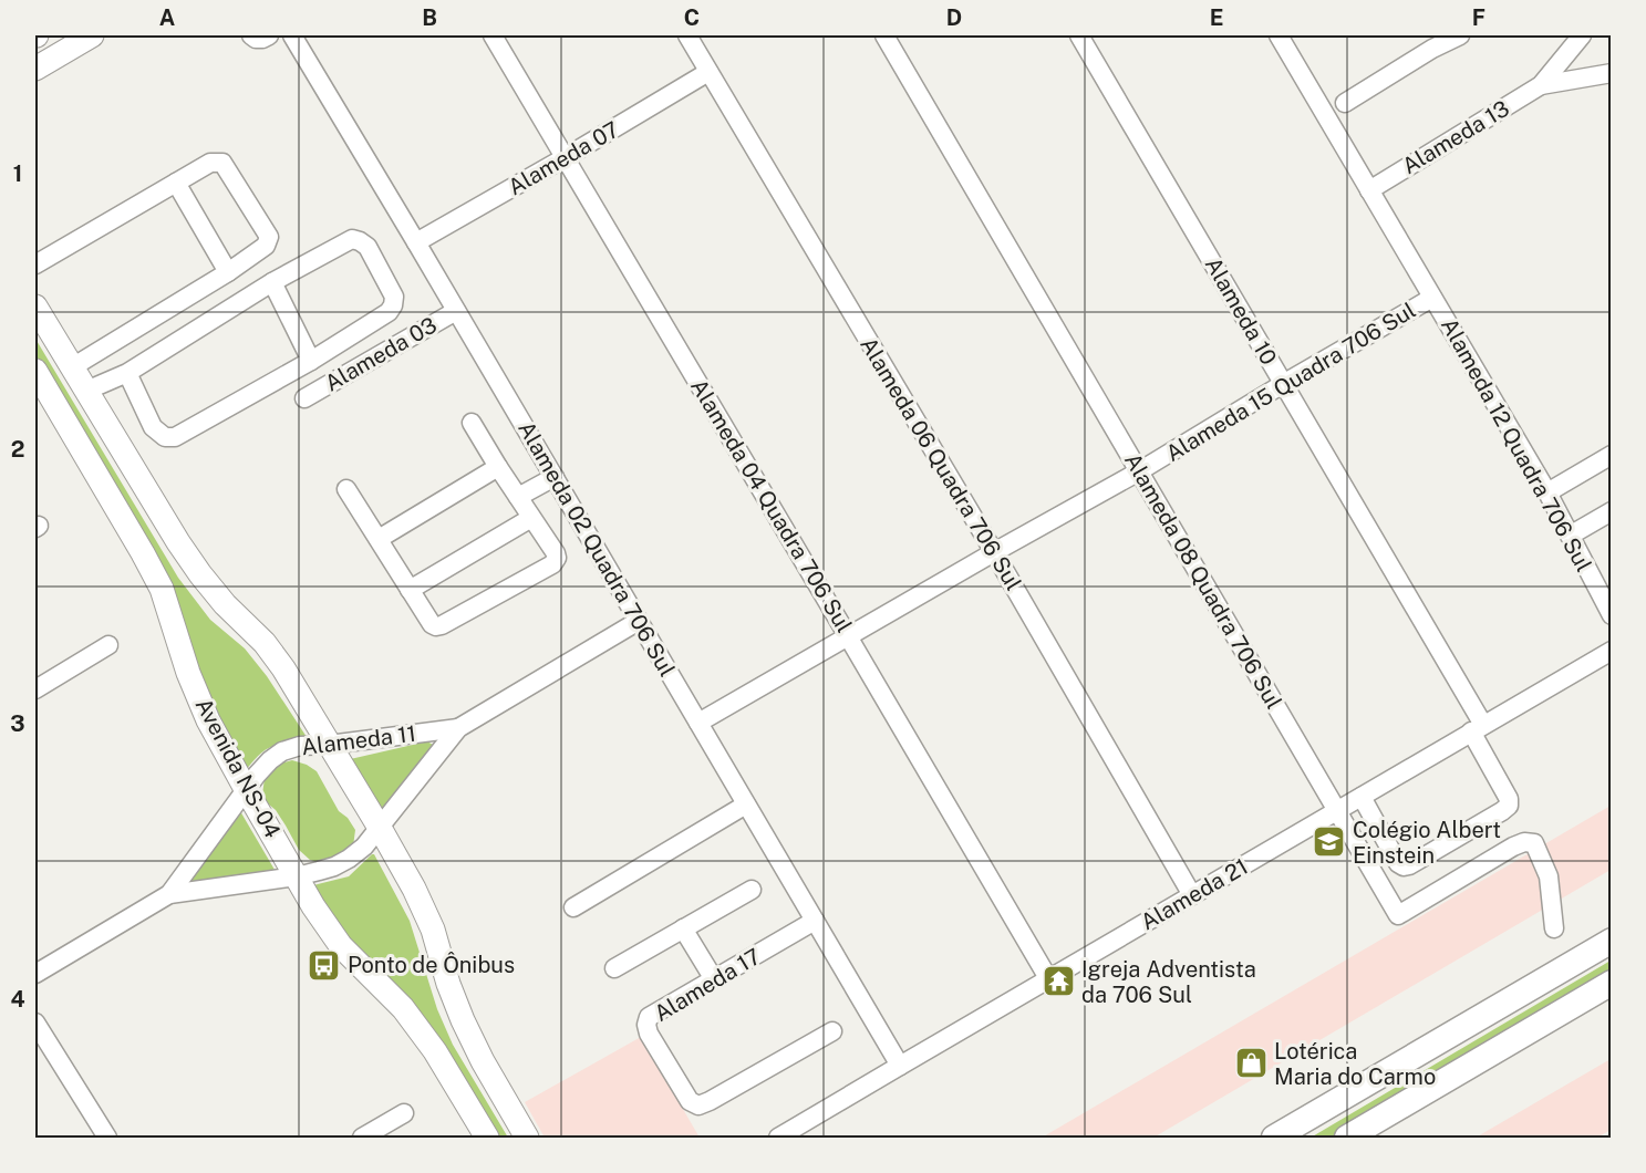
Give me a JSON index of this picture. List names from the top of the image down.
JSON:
{
  "streets": {
    "street": [
      "Alameda 13",
      "Alameda 07",
      "Alameda 10",
      "Alameda 03",
      "Alameda 15 Quadra 706 Sul",
      "Alameda 12 Quadra 706 Sul",
      "Alameda 06 Quadra 706 Sul",
      "Alameda 04 Quadra 706 Sul",
      "Alameda 02 Quadra 706 Sul",
      "Alameda 08 Quadra 706 Sul",
      "Alameda 11",
      "Avenida NS-04",
      "Alameda 21",
      "Alameda 17"
    ]
  },
  "crossings": [
    ["Alameda 13", "Alameda 12 Quadra 706 Sul"],
    ["Alameda 07", "Alameda 06 Quadra 706 Sul"],
    ["Alameda 07", "Alameda 04 Quadra 706 Sul"],
    ["Alameda 07", "Alameda 02 Quadra 706 Sul"],
    ["Alameda 10", "Alameda 15 Quadra 706 Sul"],
    ["Alameda 10", "Alameda 21"],
    ["Alameda 03", "Alameda 02 Quadra 706 Sul"],
    ["Alameda 15 Quadra 706 Sul", "Alameda 12 Quadra 706 Sul"],
    ["Alameda 15 Quadra 706 Sul", "Alameda 06 Quadra 706 Sul"],
    ["Alameda 15 Quadra 706 Sul", "Alameda 04 Quadra 706 Sul"],
    ["Alameda 15 Quadra 706 Sul", "Alameda 02 Quadra 706 Sul"],
    ["Alameda 15 Quadra 706 Sul", "Alameda 08 Quadra 706 Sul"],
    ["Alameda 06 Quadra 706 Sul", "Alameda 21"],
    ["Alameda 04 Quadra 706 Sul", "Alameda 21"],
    ["Alameda 02 Quadra 706 Sul", "Alameda 11"],
    ["Alameda 02 Quadra 706 Sul", "Alameda 21"],
    ["Alameda 02 Quadra 706 Sul", "Alameda 17"],
    ["Alameda 08 Quadra 706 Sul", "Alameda 21"],
    ["Alameda 11", "Avenida NS-04"]
  ],
  "places": {
    "school or university": ["Colégio Albert Einstein"],
    "bus stop": ["Ponto de Ônibus"],
    "temple": ["Igreja Adventista da 706 Sul"],
    "shop": ["Lotérica Maria do Carmo"]
  },
  "grid": {
    "columns": [
      "A",
      "B",
      "C",
      "D",
      "E",
      "F"
    ],
    "rows": [
      "1",
      "2",
      "3",
      "4"
    ]
  }
}
